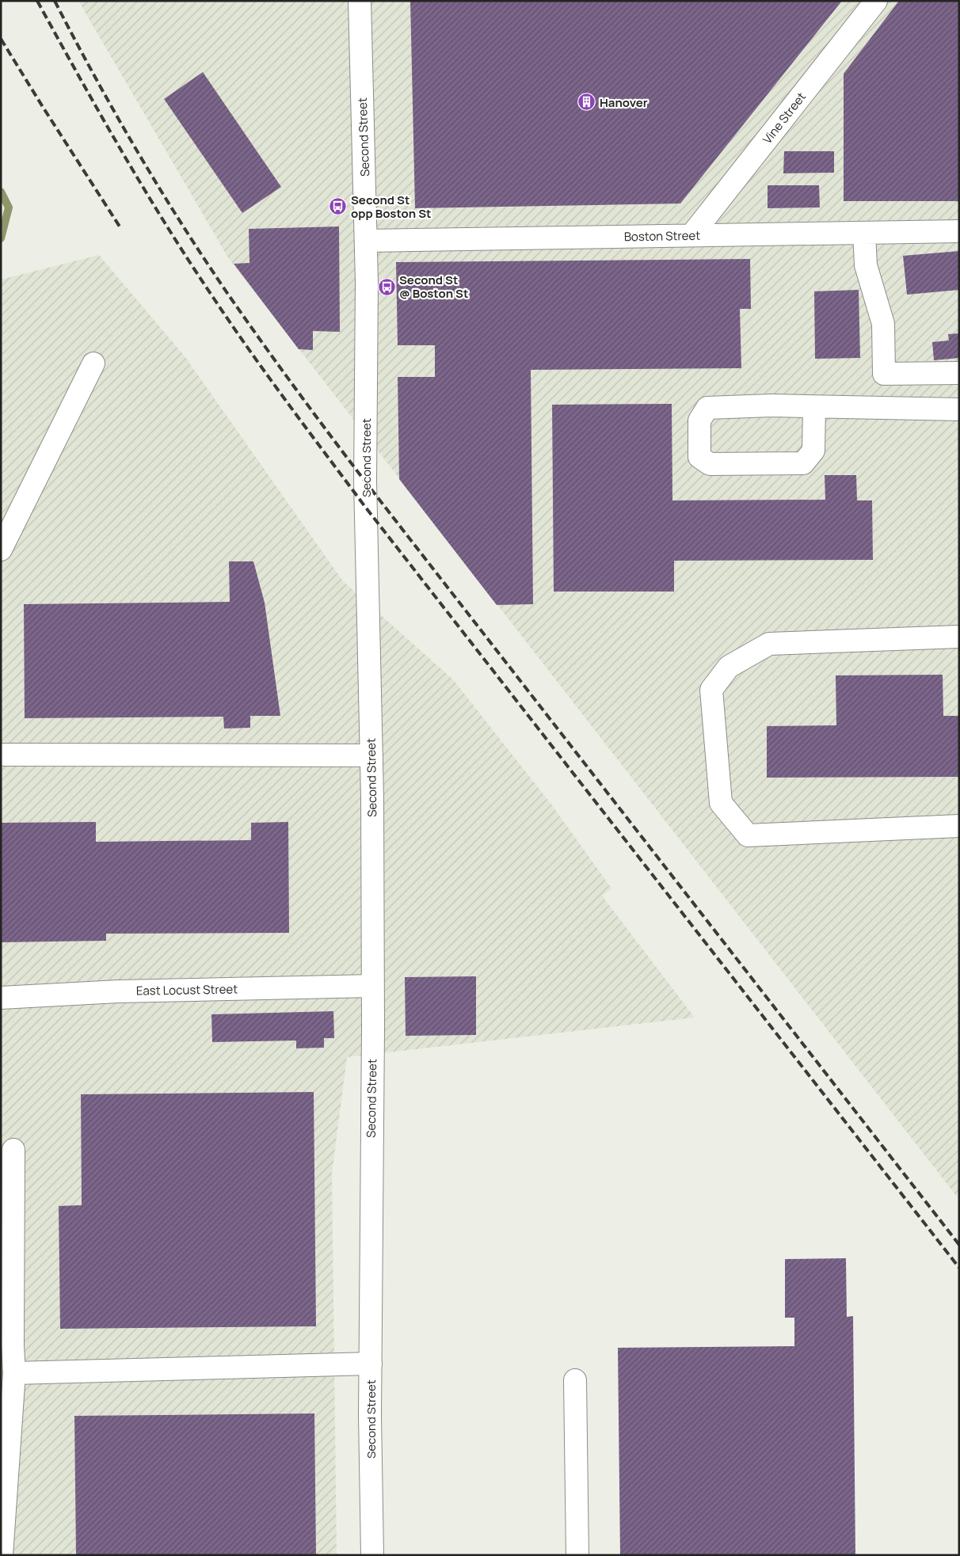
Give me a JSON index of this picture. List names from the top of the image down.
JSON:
{
  "streets": {
    "main road": [
      "Vine Street",
      "Second Street",
      "Boston Street",
      "East Locust Street"
    ]
  },
  "crossings": [
    ["Vine Street", "Boston Street"],
    ["Second Street", "Boston Street"],
    ["Second Street", "East Locust Street"]
  ],
  "places": {
    "building": ["Hanover"],
    "bus stop": ["Second St opp Boston St", "Second St @ Boston St"]
  }
}
